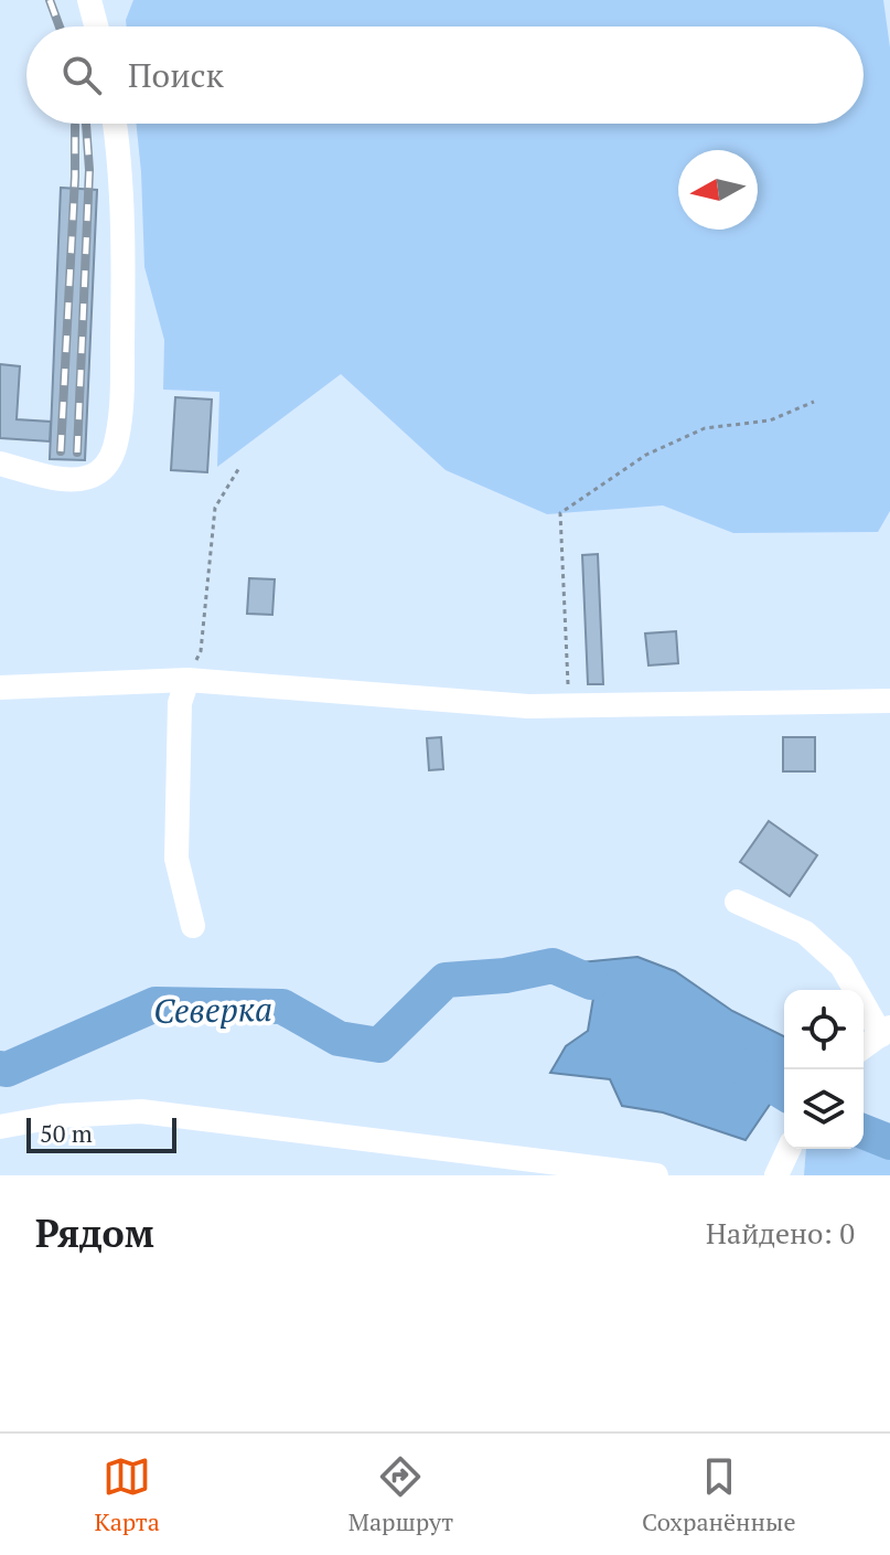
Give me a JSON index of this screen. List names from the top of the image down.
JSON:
{
  "water": ["Северка"],
  "scale_bar": "50 m",
  "north": "left",
  "page": {
    "search": "Поиск",
    "scale": "50 m",
    "heading": ["Рядом", "Найдено: 0"],
    "nav": ["Карта", "Маршрут", "Сохранённые"]
  }
}
